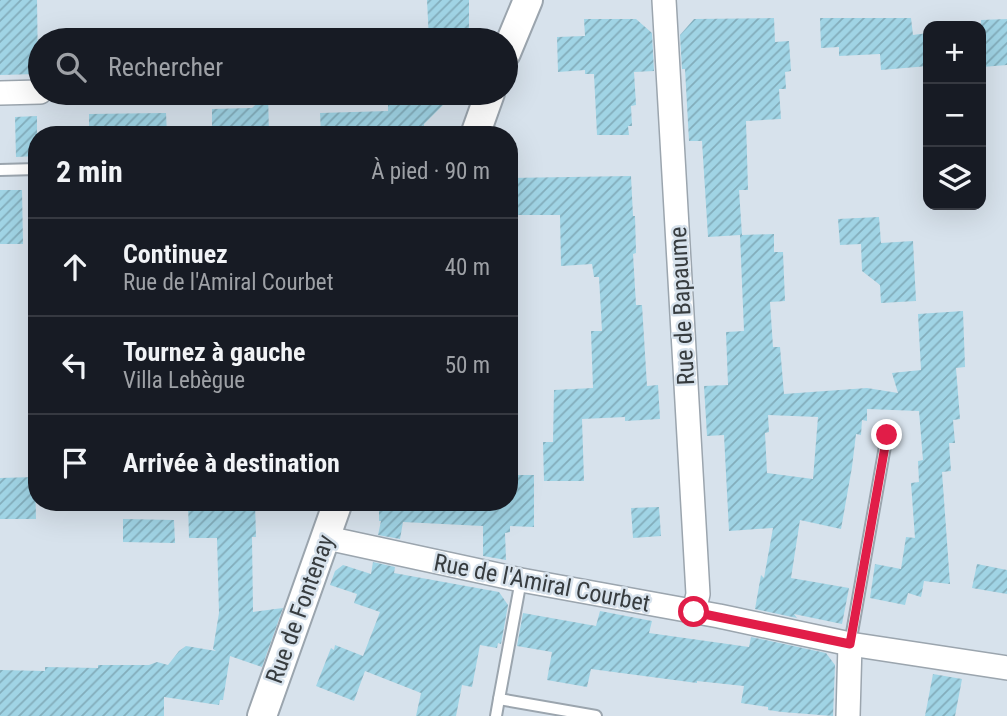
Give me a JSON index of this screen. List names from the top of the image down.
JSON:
{
  "streets": {
    "street": ["Rue de Bapaume", "Rue de l'Amiral Courbet", "Rue de Fontenay"]
  },
  "crossings": [
    ["Rue de Bapaume", "Rue de l'Amiral Courbet"],
    ["Rue de l'Amiral Courbet", "Rue de Fontenay"]
  ],
  "page": {
    "map_buttons": ["+", "−"],
    "search": "Rechercher",
    "heading": ["2 min", "À pied · 90 m"],
    "list": [
      ["Continuez", "Rue de l'Amiral Courbet", "40 m"],
      ["Tournez à gauche", "Villa Lebègue", "50 m"],
      "Arrivée à destination"
    ]
  }
}
